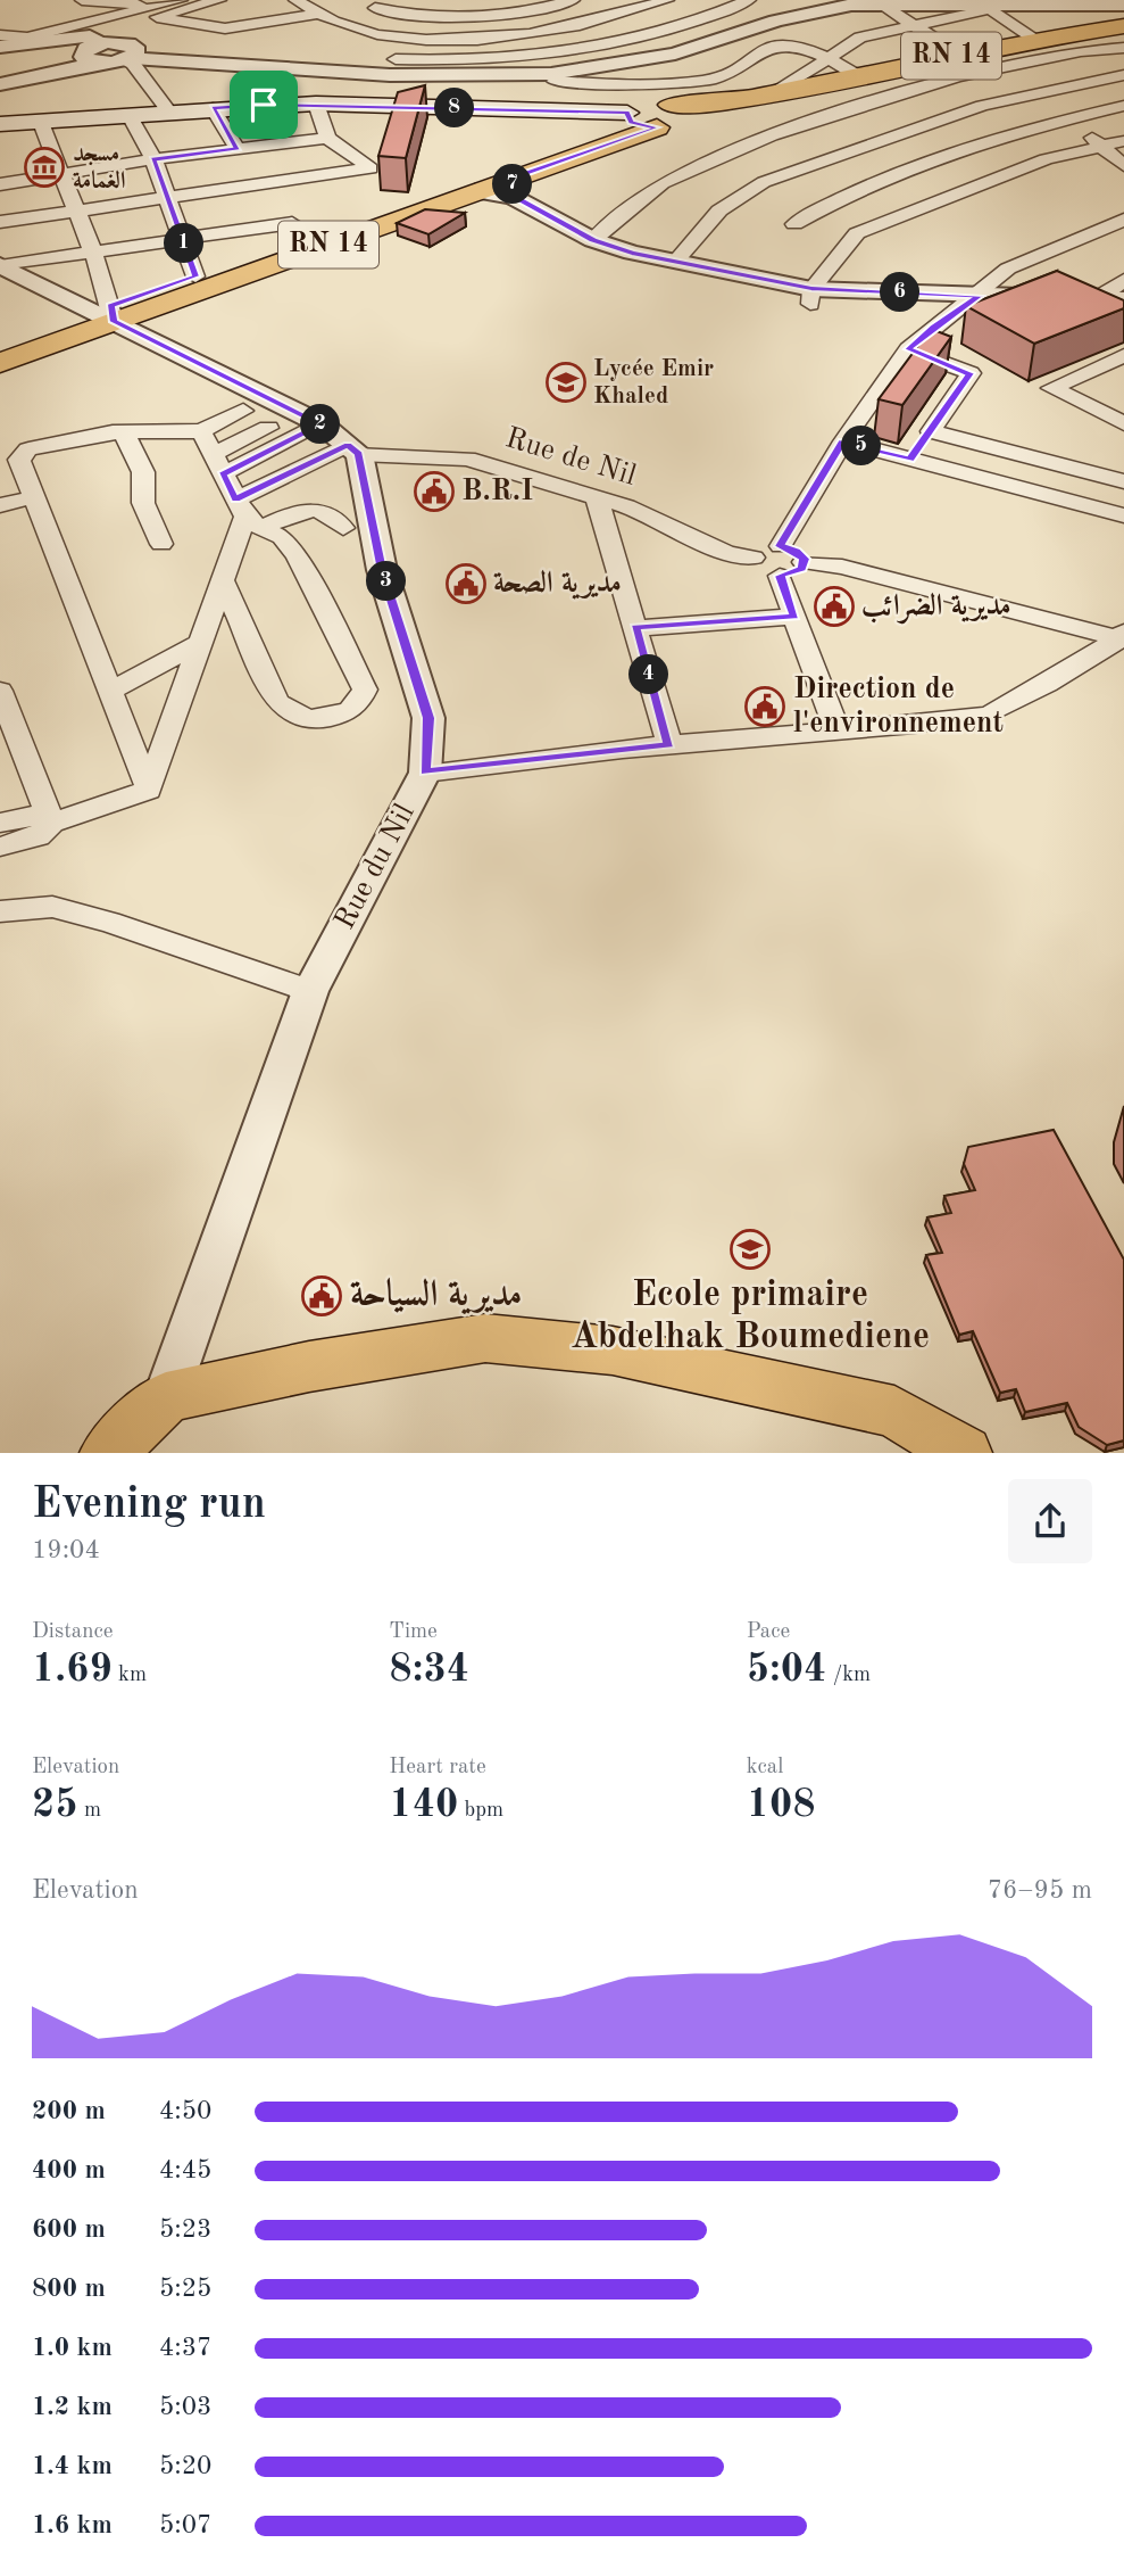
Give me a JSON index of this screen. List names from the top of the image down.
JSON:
{
  "streets": {
    "main road": ["RN 14"],
    "street": ["Rue de Nil", "Rue du Nil"]
  },
  "crossings": [
    ["Rue de Nil", "Rue du Nil"]
  ],
  "places": {
    "museum": ["مسجد الغمامة"],
    "school or university": ["Lycée Emir Khaled", "Ecole primaire Abdelhak Boumediene"],
    "public building": [
      "B.R.I",
      "مديرية الصحة",
      "مديرية الضرائب",
      "Direction de l'environnement",
      "مديرية السياحة"
    ]
  },
  "page": {
    "pins": [
      "8",
      "7",
      "1",
      "6",
      "2",
      "5",
      "3",
      "4"
    ],
    "heading": ["Evening run", "19:04"],
    "stats": [
      ["Distance", "1.69 km"],
      ["Time", "8:34"],
      ["Pace", "5:04 /km"],
      ["Elevation", "25 m"],
      ["Heart rate", "140 bpm"],
      ["kcal", "108"]
    ],
    "chart": ["Elevation", "76–95 m"],
    "list": [
      {
        "name": "200 m",
        "note": "4:50"
      },
      {
        "name": "400 m",
        "note": "4:45"
      },
      {
        "name": "600 m",
        "note": "5:23"
      },
      {
        "name": "800 m",
        "note": "5:25"
      },
      {
        "name": "1.0 km",
        "note": "4:37"
      },
      {
        "name": "1.2 km",
        "note": "5:03"
      },
      {
        "name": "1.4 km",
        "note": "5:20"
      },
      {
        "name": "1.6 km",
        "note": "5:07"
      }
    ]
  }
}
